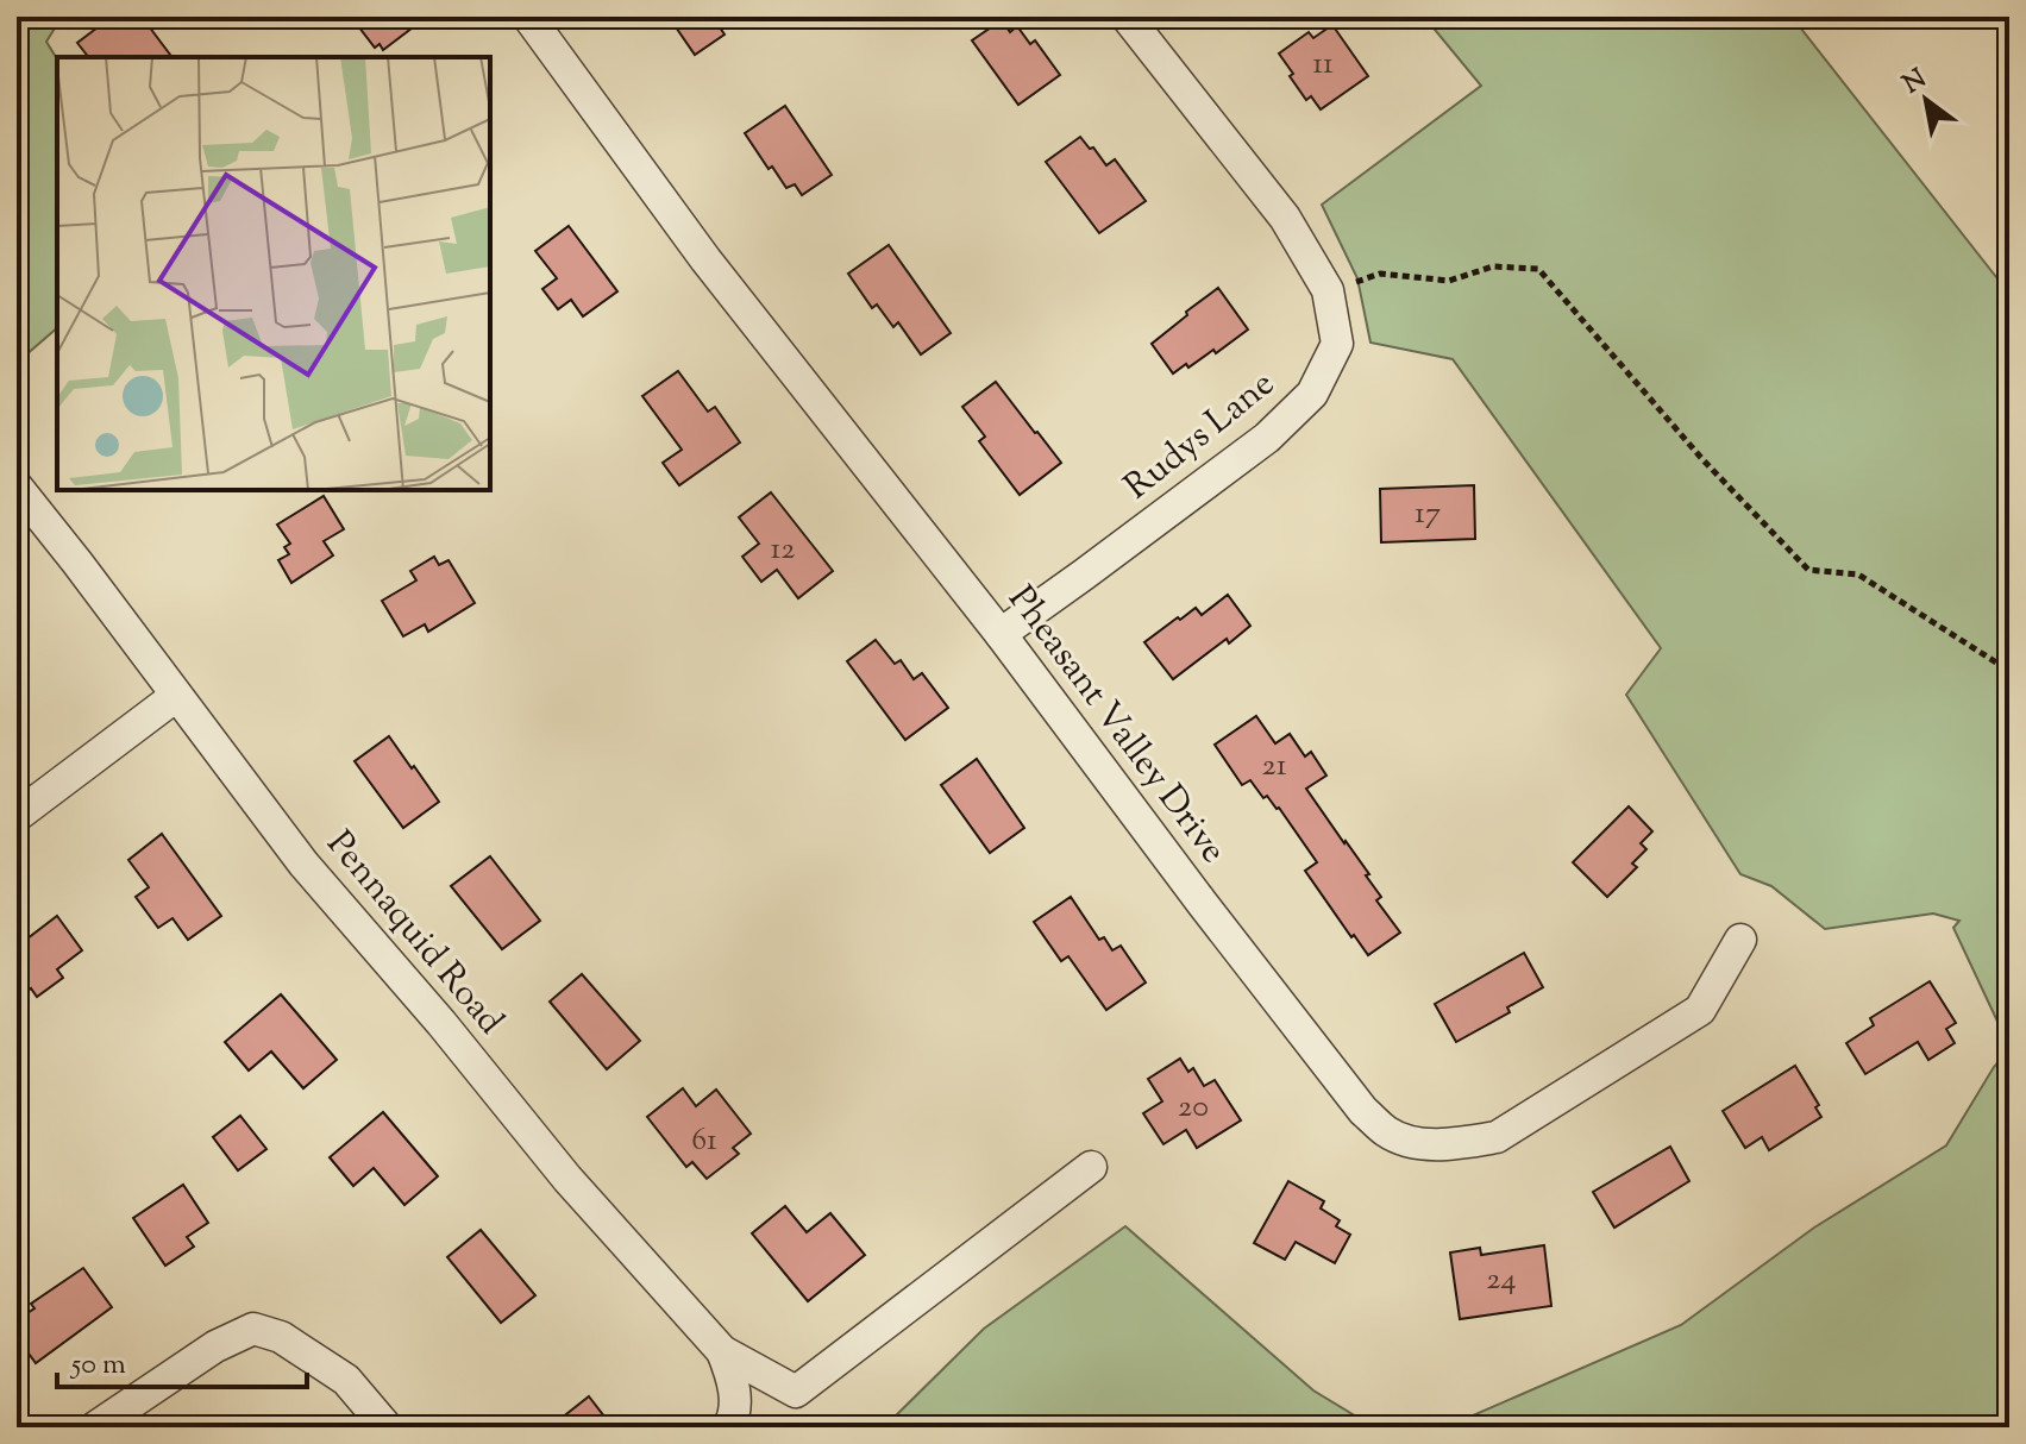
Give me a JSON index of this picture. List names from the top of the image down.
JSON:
{
  "streets": {
    "street": ["Rudys Lane", "Pheasant Valley Drive", "Pennaquid Road"]
  },
  "crossings": [
    ["Rudys Lane", "Pheasant Valley Drive"]
  ],
  "house_numbers": [
    "11",
    "17",
    "12",
    "21",
    "20",
    "61",
    "24"
  ],
  "scale_bar": "50 m",
  "north": "top left"
}
